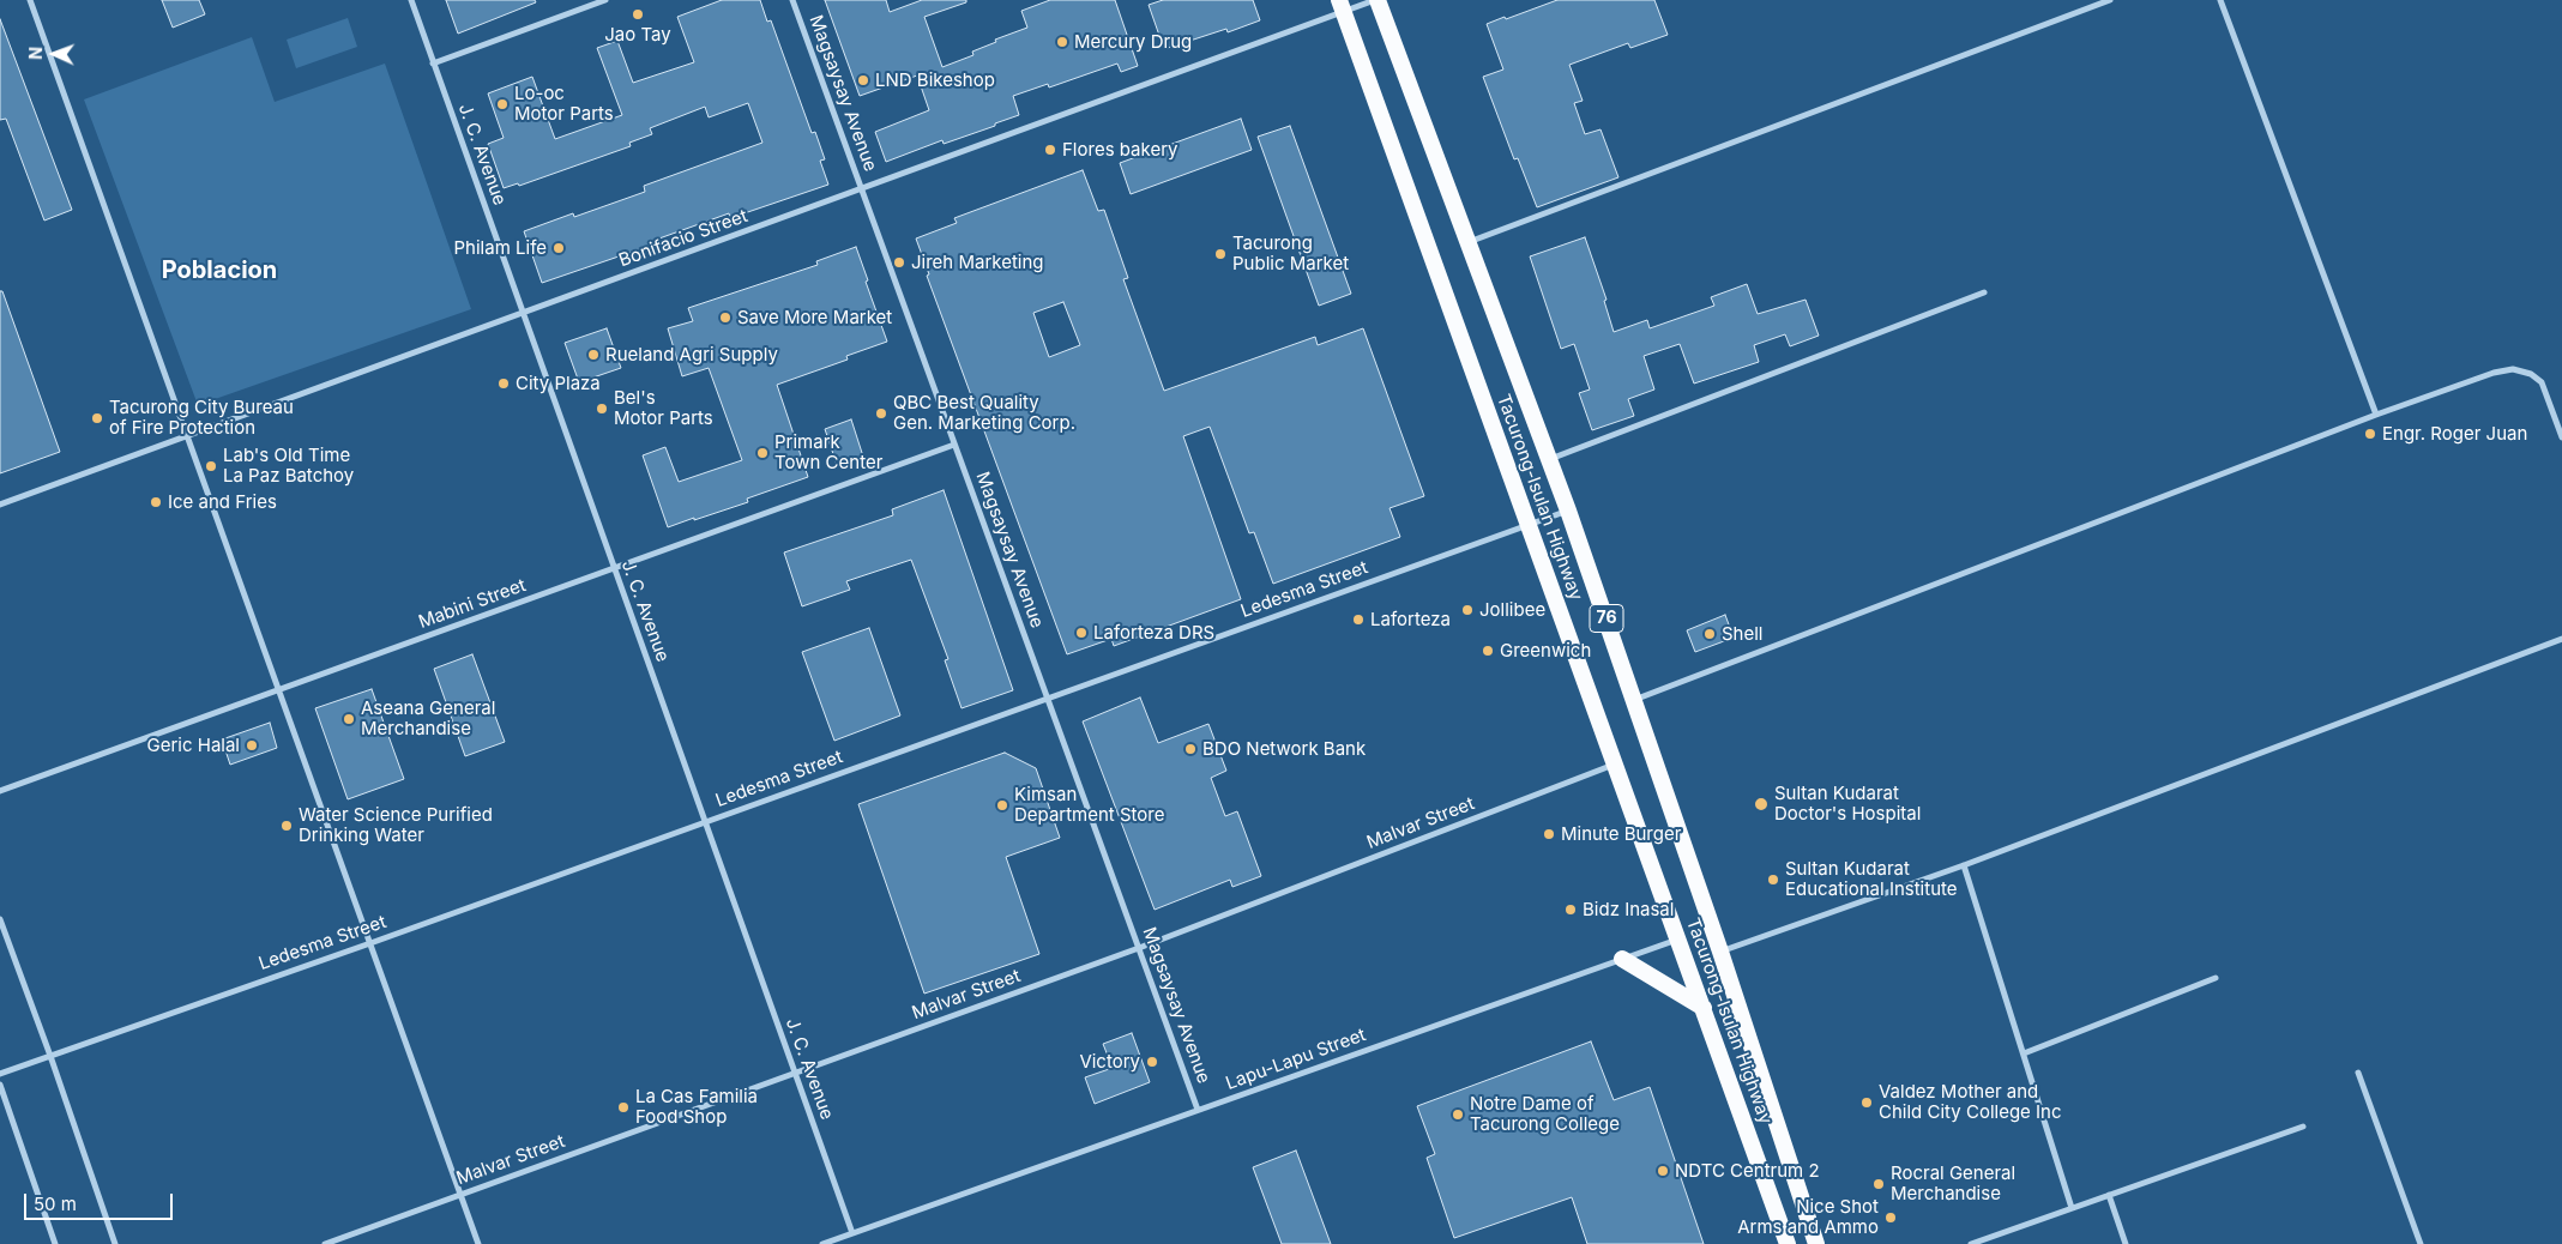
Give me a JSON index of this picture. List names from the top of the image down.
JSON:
{
  "streets": {
    "highway": ["Tacurong-Isulan Highway", "76"],
    "street": [
      "Magsaysay Avenue",
      "J. C. Avenue",
      "Bonifacio Street",
      "Ledesma Street",
      "Mabini Street",
      "Malvar Street",
      "Lapu-Lapu Street"
    ]
  },
  "crossings": [
    ["Magsaysay Avenue", "Bonifacio Street"],
    ["Magsaysay Avenue", "Ledesma Street"],
    ["Magsaysay Avenue", "Mabini Street"],
    ["Magsaysay Avenue", "Malvar Street"],
    ["Magsaysay Avenue", "Lapu-Lapu Street"],
    ["J. C. Avenue", "Bonifacio Street"],
    ["J. C. Avenue", "Ledesma Street"],
    ["J. C. Avenue", "Mabini Street"],
    ["J. C. Avenue", "Malvar Street"],
    ["J. C. Avenue", "Lapu-Lapu Street"],
    ["Bonifacio Street", "Tacurong-Isulan Highway"],
    ["Tacurong-Isulan Highway", "Ledesma Street"],
    ["Tacurong-Isulan Highway", "Malvar Street"],
    ["Tacurong-Isulan Highway", "Lapu-Lapu Street"]
  ],
  "districts": ["Poblacion"],
  "places": [
    "Jao Tay",
    "Mercury Drug",
    "LND Bikeshop",
    "Lo-oc Motor Parts",
    "Flores bakery",
    "Philam Life",
    "Tacurong Public Market",
    "Jireh Marketing",
    "Save More Market",
    "Rueland Agri Supply",
    "City Plaza",
    "Bel's Motor Parts",
    "QBC Best Quality Gen. Marketing Corp.",
    "Tacurong City Bureau of Fire Protection",
    "Engr. Roger Juan",
    "Primark Town Center",
    "Lab's Old Time La Paz Batchoy",
    "Ice and Fries",
    "Jollibee",
    "Laforteza",
    "Laforteza DRS",
    "Shell",
    "Greenwich",
    "Aseana General Merchandise",
    "Geric Halal",
    "BDO Network Bank",
    "Sultan Kudarat Doctor's Hospital",
    "Kimsan Department Store",
    "Water Science Purified Drinking Water",
    "Minute Burger",
    "Sultan Kudarat Educational Institute",
    "Bidz Inasal",
    "Victory",
    "Valdez Mother and Child City College Inc",
    "La Cas Familia Food Shop",
    "Notre Dame of Tacurong College",
    "NDTC Centrum 2",
    "Rocral General Merchandise",
    "Nice Shot Arms and Ammo"
  ],
  "scale_bar": "50 m",
  "north": "left"
}
